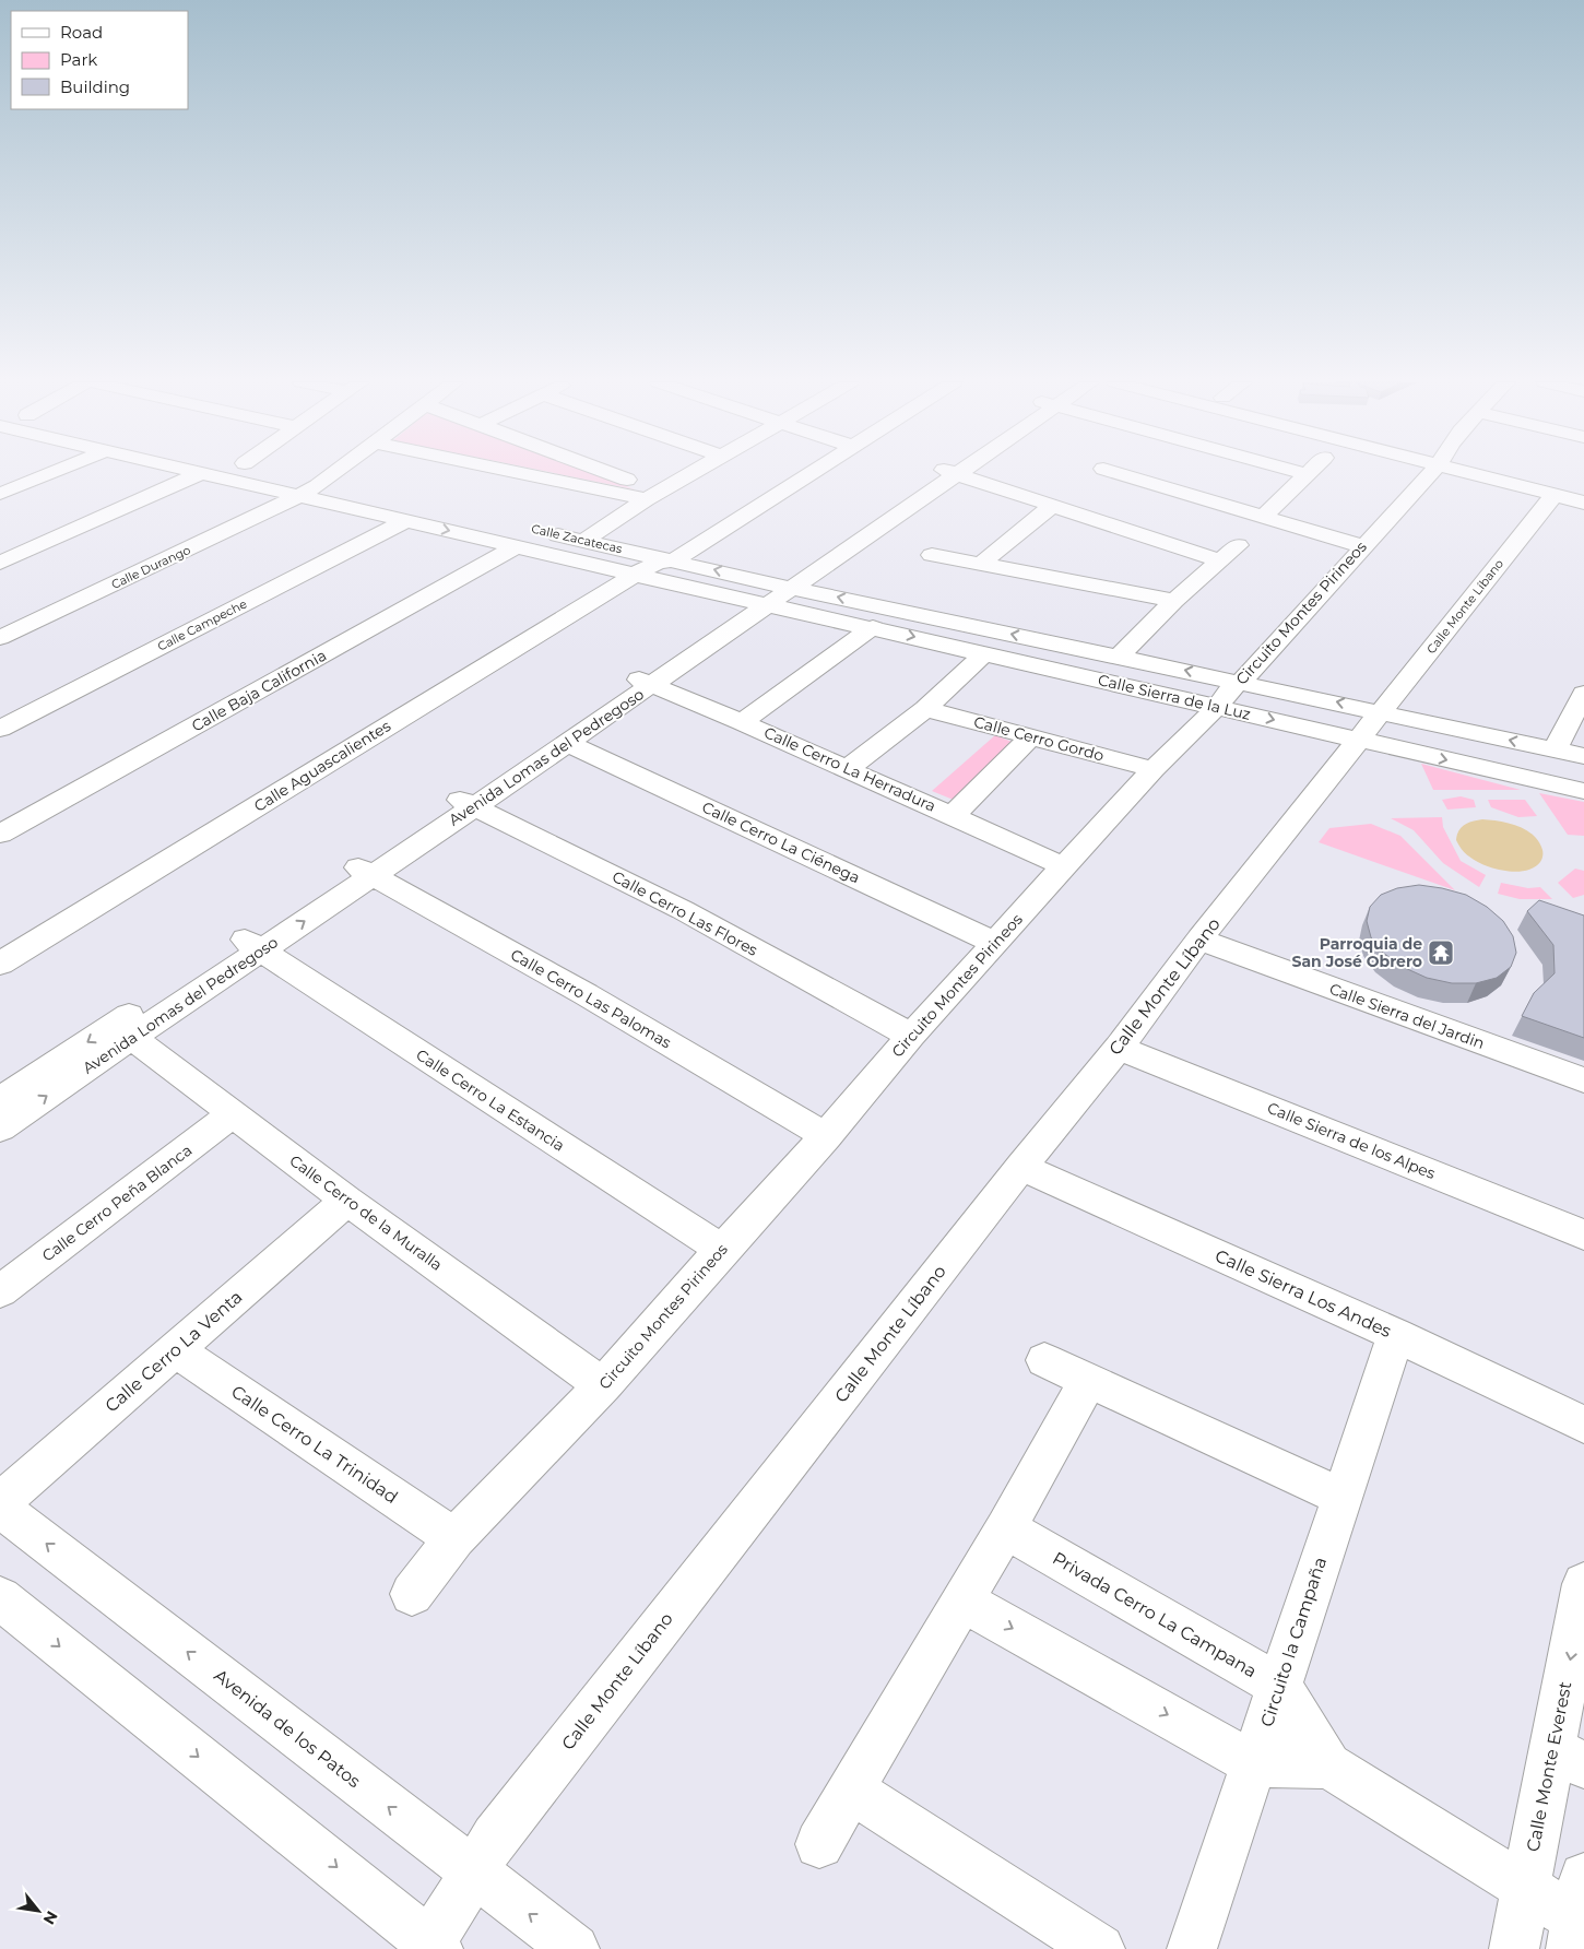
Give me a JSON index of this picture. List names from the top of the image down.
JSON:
{
  "streets": {
    "street": [
      "Calle Zacatecas",
      "Calle Durango",
      "Calle Monte Líbano",
      "Circuito Montes Pirineos",
      "Calle Campeche",
      "Calle Baja California",
      "Calle Sierra de la Luz",
      "Calle Cerro Gordo",
      "Avenida Lomas del Pedregoso",
      "Calle Aguascalientes",
      "Calle Cerro La Herradura",
      "Calle Cerro La Ciénega",
      "Calle Cerro Las Flores",
      "Calle Cerro Las Palomas",
      "Calle Sierra del Jardin",
      "Calle Cerro La Estancia",
      "Calle Sierra de los Alpes",
      "Calle Cerro Peña Blanca",
      "Calle Cerro de la Muralla",
      "Calle Sierra Los Andes",
      "Calle Cerro La Venta",
      "Calle Cerro La Trinidad",
      "Privada Cerro La Campana",
      "Circuito la Campaña",
      "Avenida de los Patos",
      "Calle Monte Everest"
    ]
  },
  "crossings": [
    ["Calle Zacatecas", "Calle Durango"],
    ["Calle Zacatecas", "Calle Campeche"],
    ["Calle Zacatecas", "Calle Baja California"],
    ["Calle Zacatecas", "Calle Sierra de la Luz"],
    ["Calle Zacatecas", "Avenida Lomas del Pedregoso"],
    ["Calle Zacatecas", "Calle Aguascalientes"],
    ["Calle Monte Líbano", "Calle Sierra de la Luz"],
    ["Calle Monte Líbano", "Calle Sierra del Jardin"],
    ["Calle Monte Líbano", "Calle Sierra de los Alpes"],
    ["Calle Monte Líbano", "Calle Sierra Los Andes"],
    ["Calle Monte Líbano", "Avenida de los Patos"],
    ["Circuito Montes Pirineos", "Calle Sierra de la Luz"],
    ["Circuito Montes Pirineos", "Calle Cerro Gordo"],
    ["Circuito Montes Pirineos", "Calle Cerro La Herradura"],
    ["Circuito Montes Pirineos", "Calle Cerro La Ciénega"],
    ["Circuito Montes Pirineos", "Calle Cerro Las Flores"],
    ["Circuito Montes Pirineos", "Calle Cerro Las Palomas"],
    ["Circuito Montes Pirineos", "Calle Cerro La Estancia"],
    ["Circuito Montes Pirineos", "Calle Cerro de la Muralla"],
    ["Circuito Montes Pirineos", "Calle Cerro La Trinidad"],
    ["Calle Sierra de la Luz", "Avenida Lomas del Pedregoso"],
    ["Avenida Lomas del Pedregoso", "Calle Cerro La Herradura"],
    ["Avenida Lomas del Pedregoso", "Calle Cerro La Ciénega"],
    ["Avenida Lomas del Pedregoso", "Calle Cerro Las Flores"],
    ["Avenida Lomas del Pedregoso", "Calle Cerro Las Palomas"],
    ["Avenida Lomas del Pedregoso", "Calle Cerro La Estancia"],
    ["Avenida Lomas del Pedregoso", "Calle Cerro de la Muralla"],
    ["Calle Cerro Peña Blanca", "Calle Cerro de la Muralla"],
    ["Calle Cerro de la Muralla", "Calle Cerro La Venta"],
    ["Calle Sierra Los Andes", "Circuito la Campaña"],
    ["Calle Cerro La Venta", "Calle Cerro La Trinidad"],
    ["Privada Cerro La Campana", "Circuito la Campaña"],
    ["Privada Cerro La Campana", "Calle Monte Everest"]
  ],
  "one_way": ["Calle Monte Everest"],
  "places": {
    "temple": ["Parroquia de San José Obrero"]
  },
  "legend": ["Road", "Park", "Building"],
  "north": "bottom right"
}
